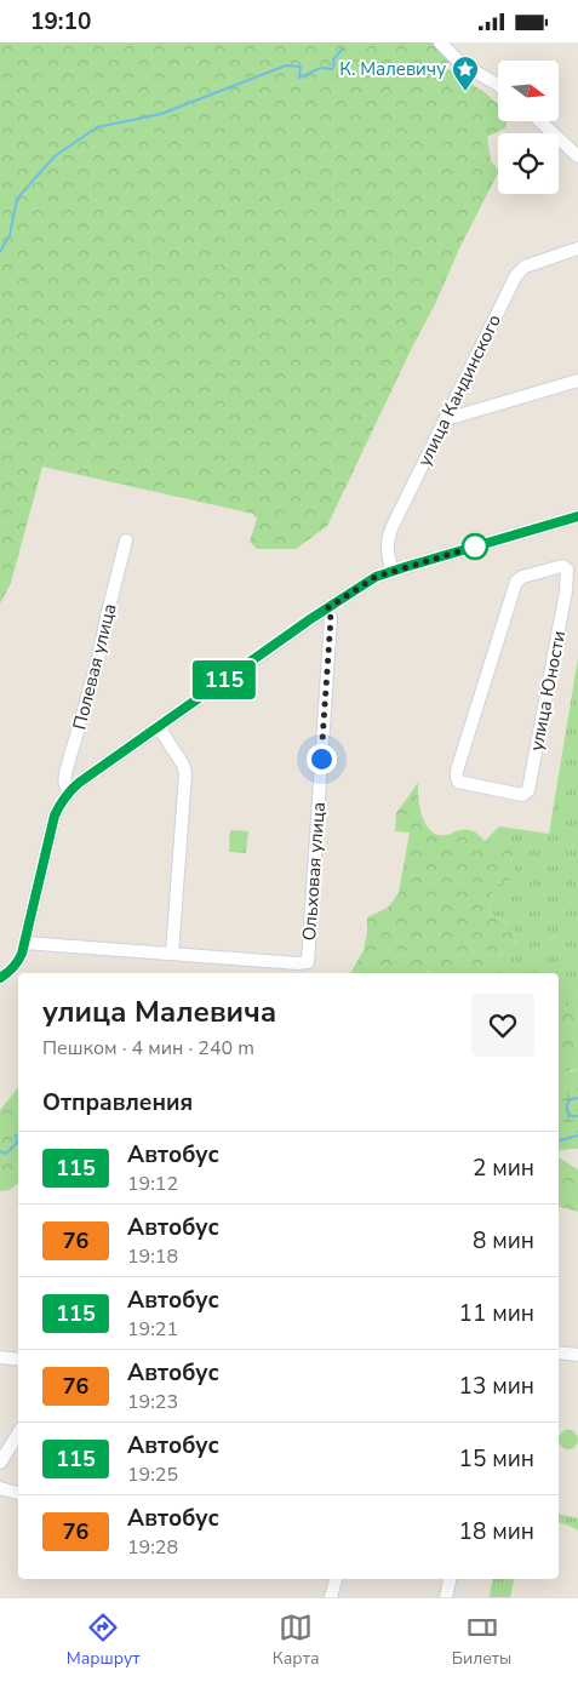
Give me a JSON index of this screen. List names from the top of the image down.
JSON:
{
  "streets": {
    "street": [
      "улица Кандинского",
      "Полевая улица",
      "улица Юности",
      "Ольховая улица"
    ]
  },
  "places": {
    "place": ["К. Малевичу"]
  },
  "lines": ["bus line 115"],
  "north": "right",
  "page": {
    "status": "19:10",
    "on_map": "115",
    "heading": [
      ["улица Малевича", "Пешком · 4 мин · 240 m"],
      "Отправления"
    ],
    "list": [
      {
        "mark": "115",
        "name": "Автобус",
        "note": "19:12",
        "value": "2 мин"
      },
      {
        "mark": "76",
        "name": "Автобус",
        "note": "19:18",
        "value": "8 мин"
      },
      {
        "mark": "115",
        "name": "Автобус",
        "note": "19:21",
        "value": "11 мин"
      },
      {
        "mark": "76",
        "name": "Автобус",
        "note": "19:23",
        "value": "13 мин"
      },
      {
        "mark": "115",
        "name": "Автобус",
        "note": "19:25",
        "value": "15 мин"
      },
      {
        "mark": "76",
        "name": "Автобус",
        "note": "19:28",
        "value": "18 мин"
      }
    ],
    "tabs": ["Маршрут", "Карта", "Билеты"]
  }
}
